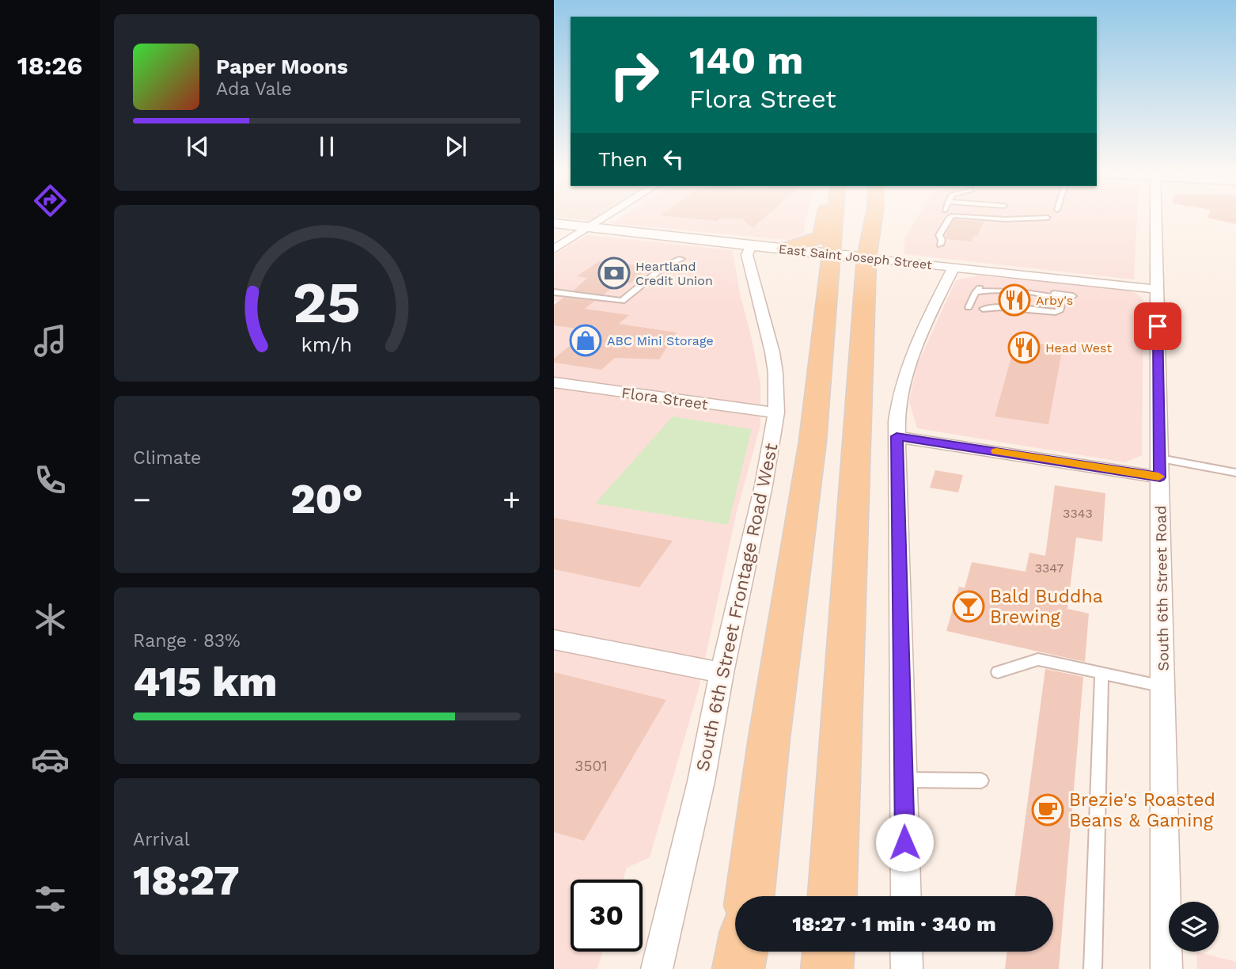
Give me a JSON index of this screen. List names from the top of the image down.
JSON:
{
  "streets": {
    "street": [
      "East Saint Joseph Street",
      "Flora Street",
      "South 6th Street Road",
      "South 6th Street Frontage Road West"
    ]
  },
  "crossings": [
    ["East Saint Joseph Street", "South 6th Street Road"],
    ["East Saint Joseph Street", "South 6th Street Frontage Road West"],
    ["Flora Street", "South 6th Street Frontage Road West"]
  ],
  "places": {
    "bank": ["Heartland Credit Union"],
    "restaurant": ["Arby's", "Head West"],
    "shop": ["ABC Mini Storage"],
    "bar": ["Bald Buddha Brewing"],
    "cafe": ["Brezie's Roasted Beans & Gaming"]
  },
  "house_numbers": ["3343", "3347", "3501"],
  "page": {
    "tabs": "18:26",
    "turn": ["140 m", "Flora Street"],
    "song": ["Paper Moons", "Ada Vale"],
    "then": "Then",
    "tile": [
      "Climate",
      ["Range · 83%", "415 km"],
      ["Arrival", "18:27"]
    ],
    "heat": ["−", "20°", "+"],
    "limit": "30",
    "trip": "18:27 · 1 min · 340 m",
    "gauge": ["25", "km/h"]
  }
}
